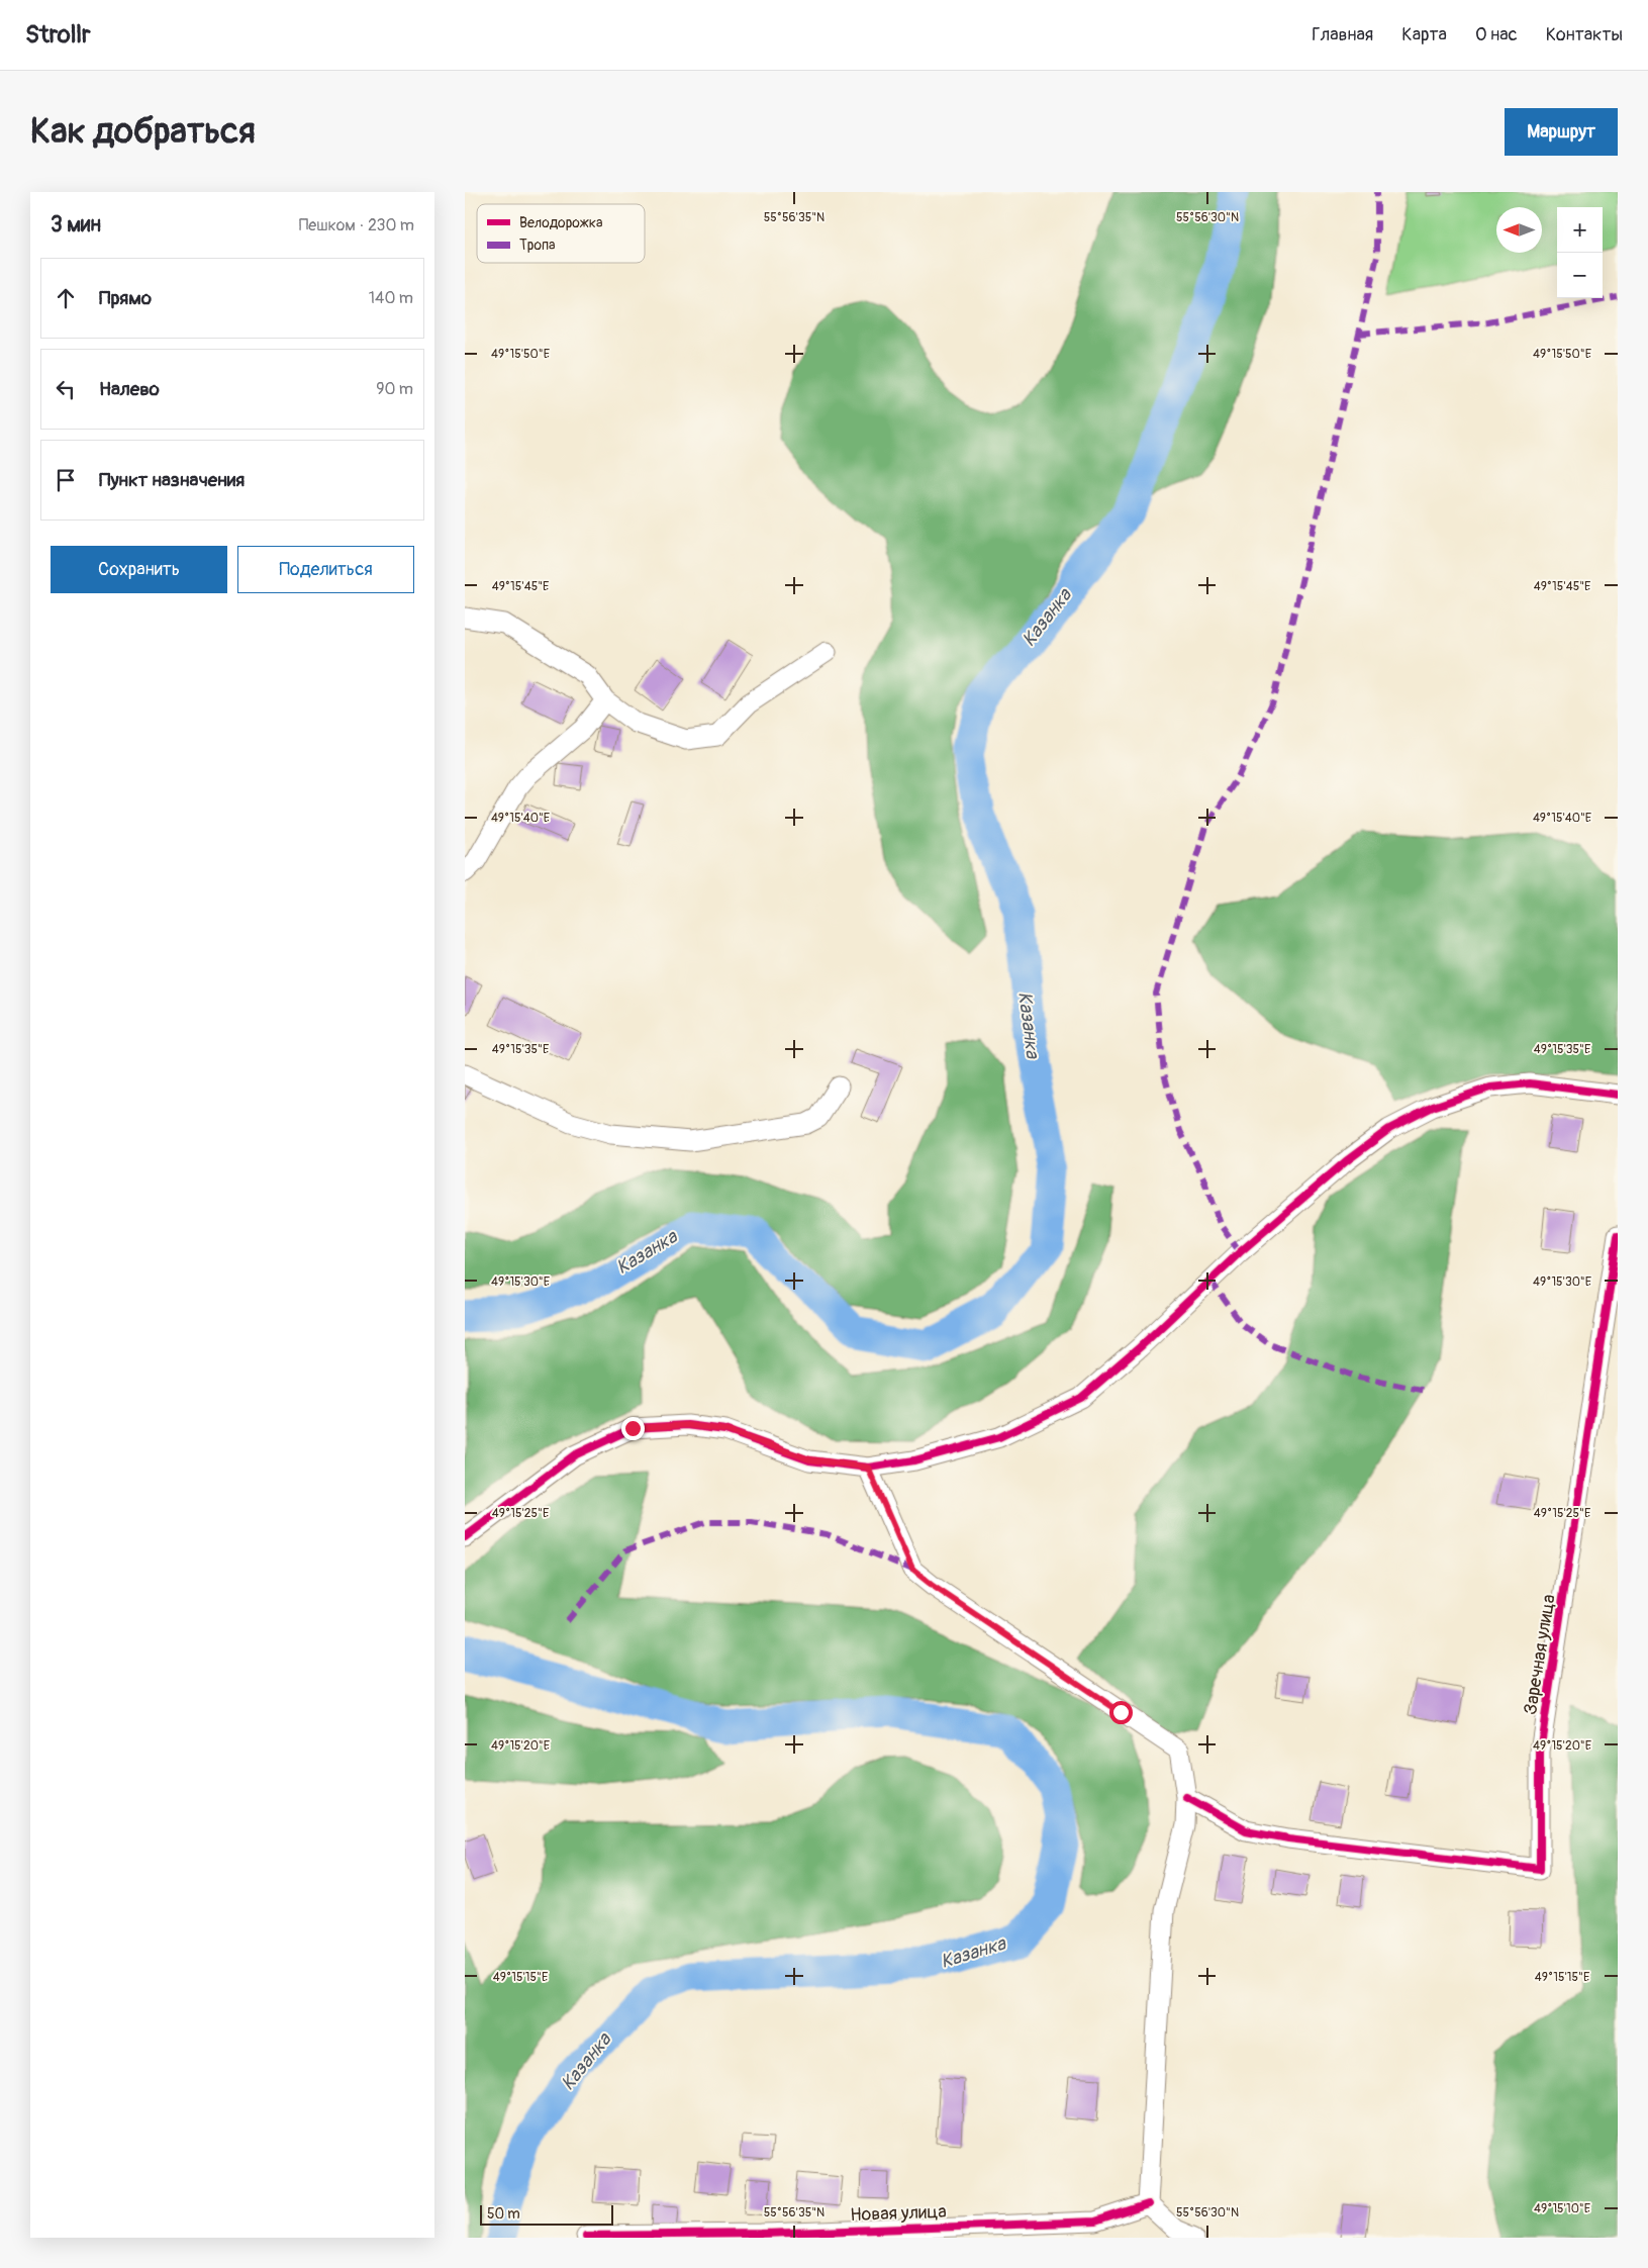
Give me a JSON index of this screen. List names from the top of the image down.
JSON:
{
  "streets": {
    "street": ["Заречная улица", "Новая улица"]
  },
  "water": ["Казанка"],
  "legend": ["Велодорожка", "Тропа"],
  "scale_bar": "50 m",
  "north": "left",
  "page": {
    "header": "Strollr",
    "nav": [
      "Главная",
      "Карта",
      "О нас",
      "Контакты"
    ],
    "buttons": [
      "Маршрут",
      ["Сохранить", "Поделиться"]
    ],
    "title": "Как добраться",
    "heading": ["3 мин", "Пешком · 230 m"],
    "map_buttons": ["+", "−"],
    "list": [
      ["Прямо", "140 m"],
      ["Налево", "90 m"],
      "Пункт назначения"
    ],
    "scale": "50 m"
  },
  "coordinates": [
    "55°56'35\"N",
    "55°56'30\"N",
    "49°15'50\"E",
    "49°15'45\"E",
    "49°15'40\"E",
    "49°15'35\"E",
    "49°15'30\"E",
    "49°15'25\"E",
    "49°15'20\"E",
    "49°15'15\"E",
    "49°15'10\"E"
  ]
}
